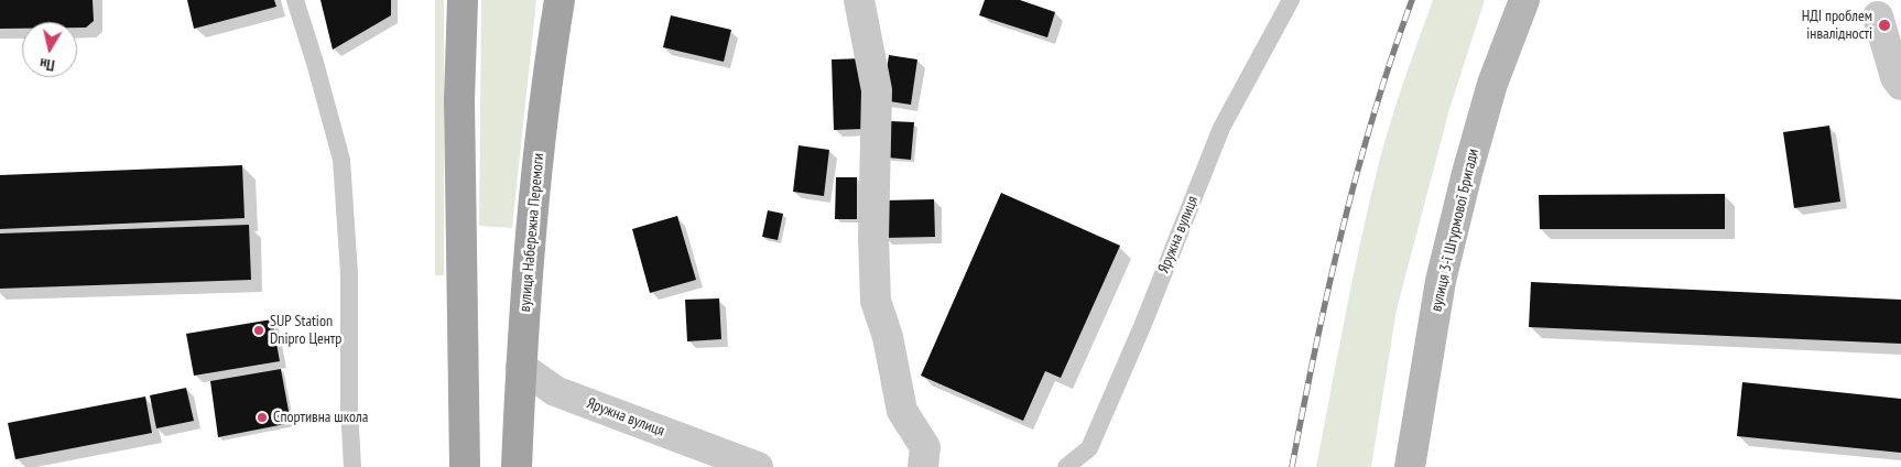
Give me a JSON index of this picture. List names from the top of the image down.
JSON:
{
  "streets": {
    "main road": ["вулиця 3-ї Штурмової Бригади", "вулиця Набережна Перемоги"],
    "street": ["Яружна вулиця"]
  },
  "crossings": [
    ["вулиця Набережна Перемоги", "Яружна вулиця"]
  ],
  "places": ["НДІ проблем інвалідності", "SUP Station Dnipro Центр", "Спортивна школа"],
  "north": "bottom"
}
